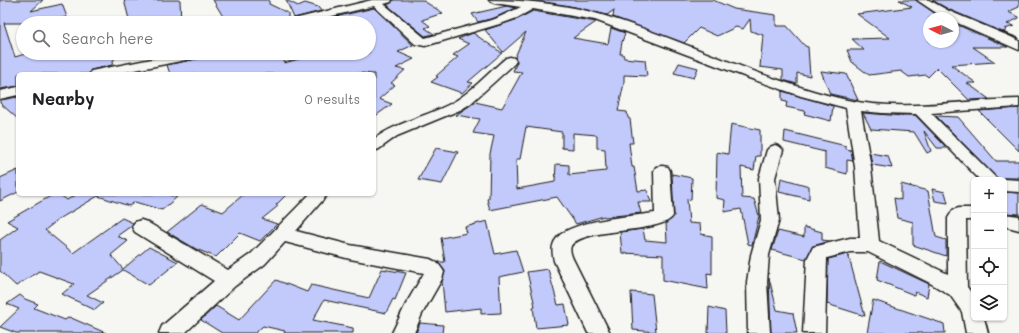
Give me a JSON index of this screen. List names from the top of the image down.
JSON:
{
  "north": "left",
  "page": {
    "search": "Search here",
    "heading": ["Nearby", "0 results"],
    "map_buttons": ["+", "−"]
  }
}
